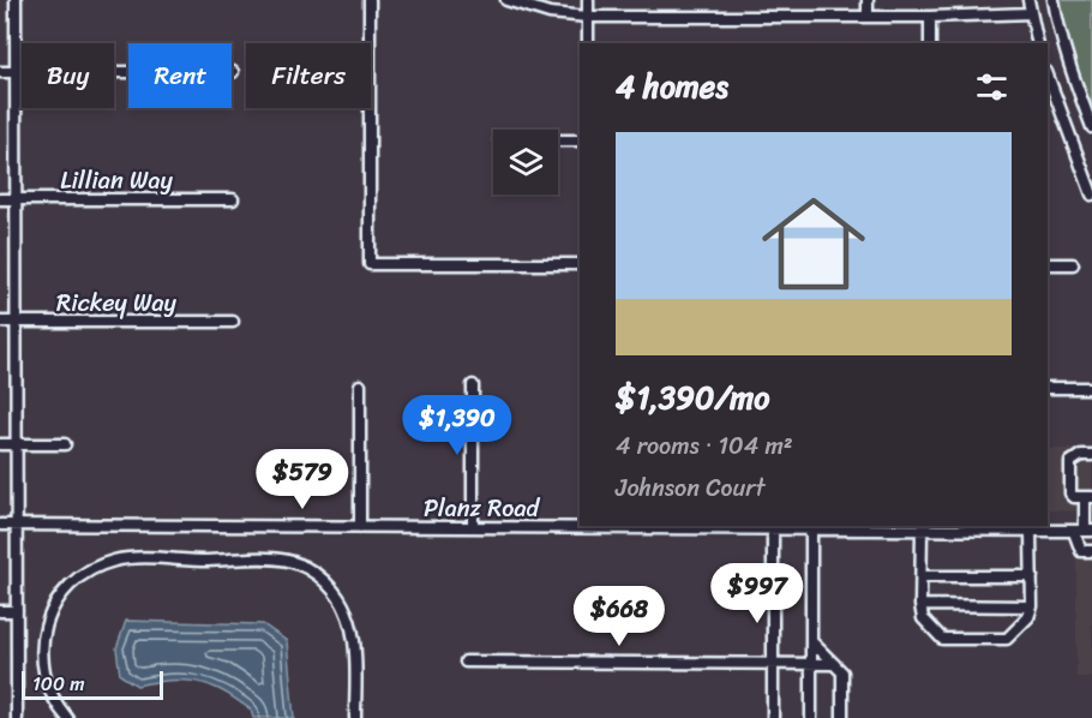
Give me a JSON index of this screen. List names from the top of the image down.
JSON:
{
  "streets": {
    "street": ["Lillian Way", "Rickey Way", "Planz Road"]
  },
  "scale_bar": "100 m",
  "page": {
    "chip": ["Buy", "Rent", "Filters"],
    "heading": "4 homes",
    "list": [
      {
        "name": "$1,390/mo",
        "note": "4 rooms · 104 m² · Johnson Court"
      }
    ],
    "price": [
      "$1,390",
      "$579",
      "$997",
      "$668"
    ],
    "scale": "100 m"
  }
}
